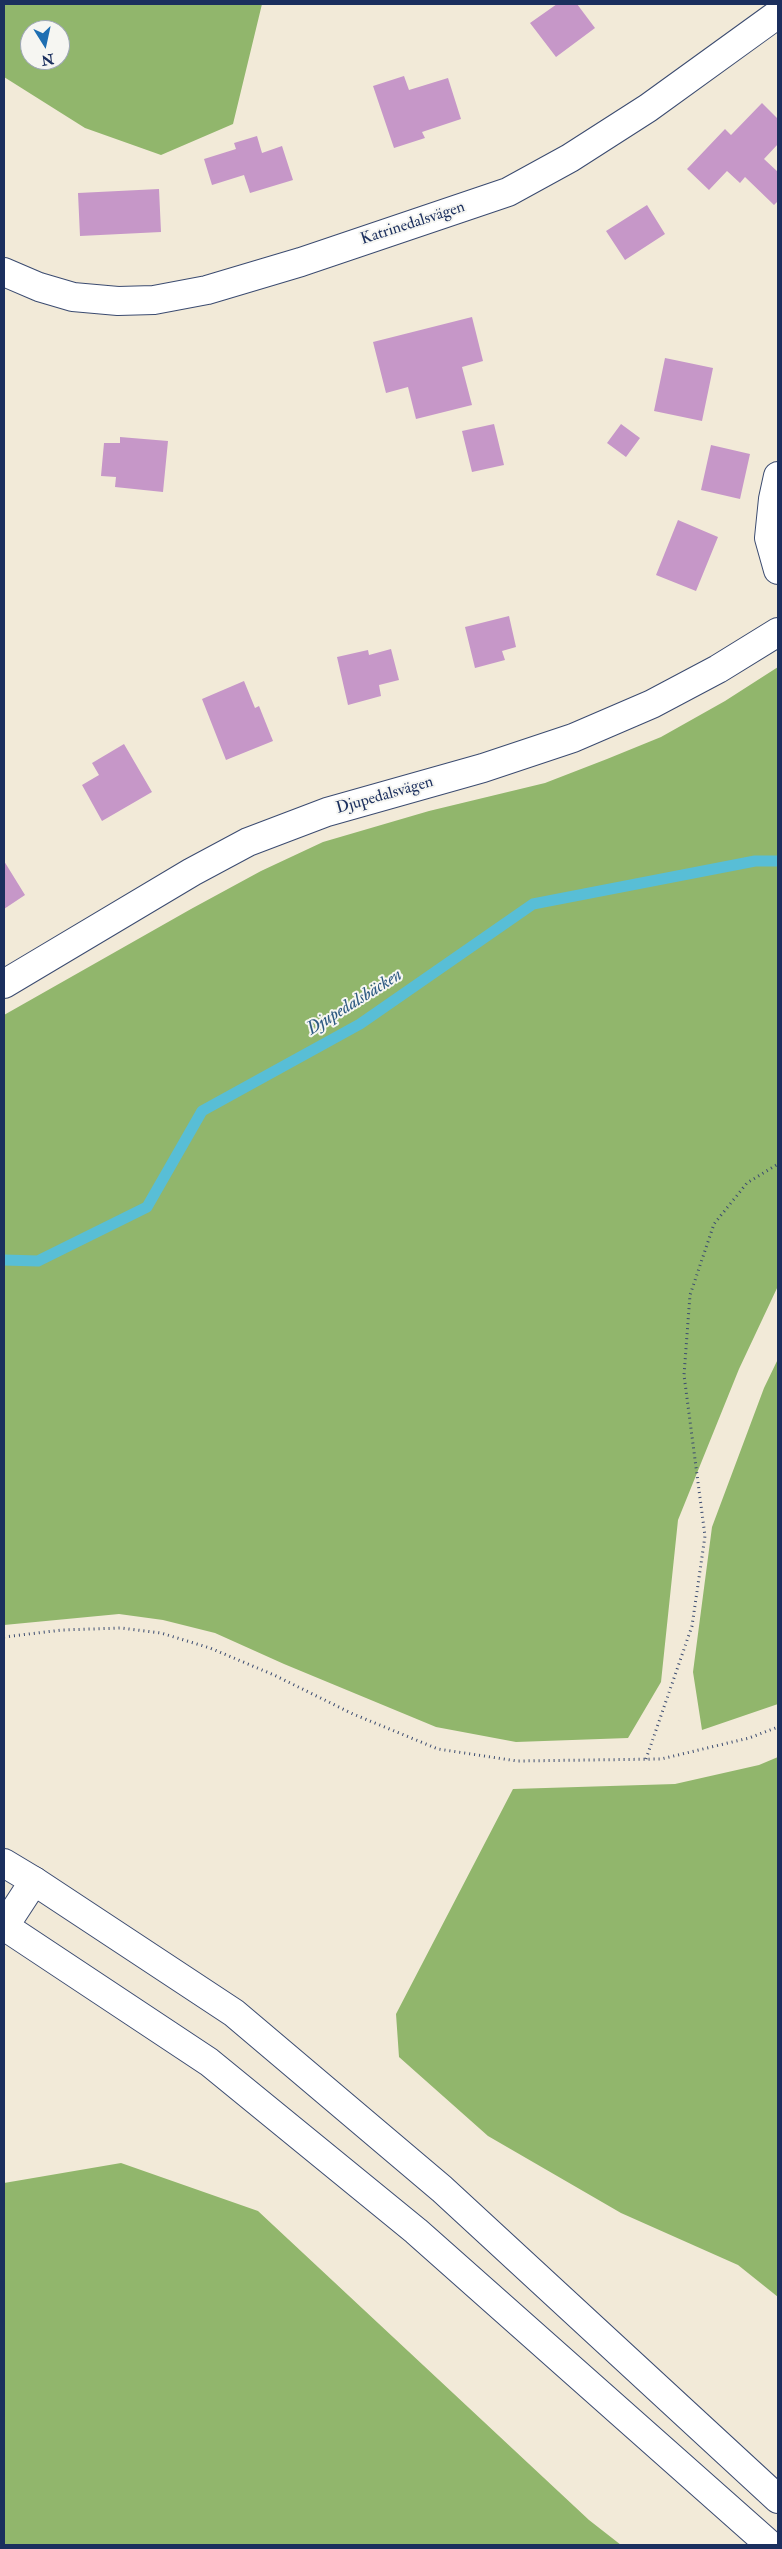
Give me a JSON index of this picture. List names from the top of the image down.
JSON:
{
  "streets": {
    "main road": ["Katrinedalsvägen", "Djupedalsvägen"]
  },
  "water": ["Djupedalsbäcken"],
  "north": "bottom"
}
